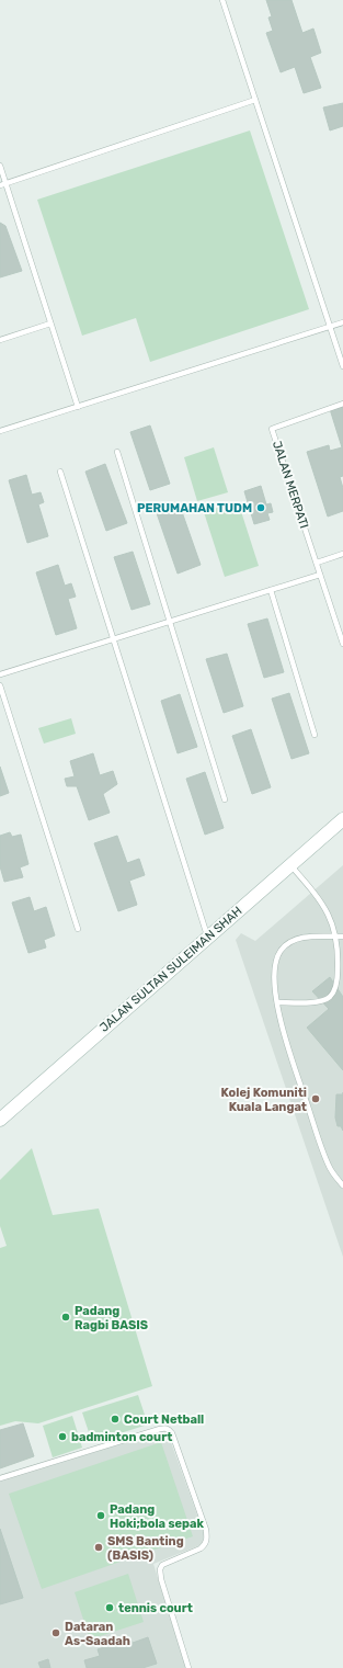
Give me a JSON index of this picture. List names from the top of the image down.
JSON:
{
  "streets": {
    "street": ["JALAN SULTAN SULEIMAN SHAH"],
    "lane": ["JALAN MERPATI"]
  },
  "places": [
    "PERUMAHAN TUDM",
    "Kolej Komuniti Kuala Langat",
    "Padang Ragbi BASIS",
    "Court Netball",
    "badminton court",
    "Padang Hoki;bola sepak",
    "SMS Banting (BASIS)",
    "tennis court",
    "Dataran As-Saadah"
  ]
}
